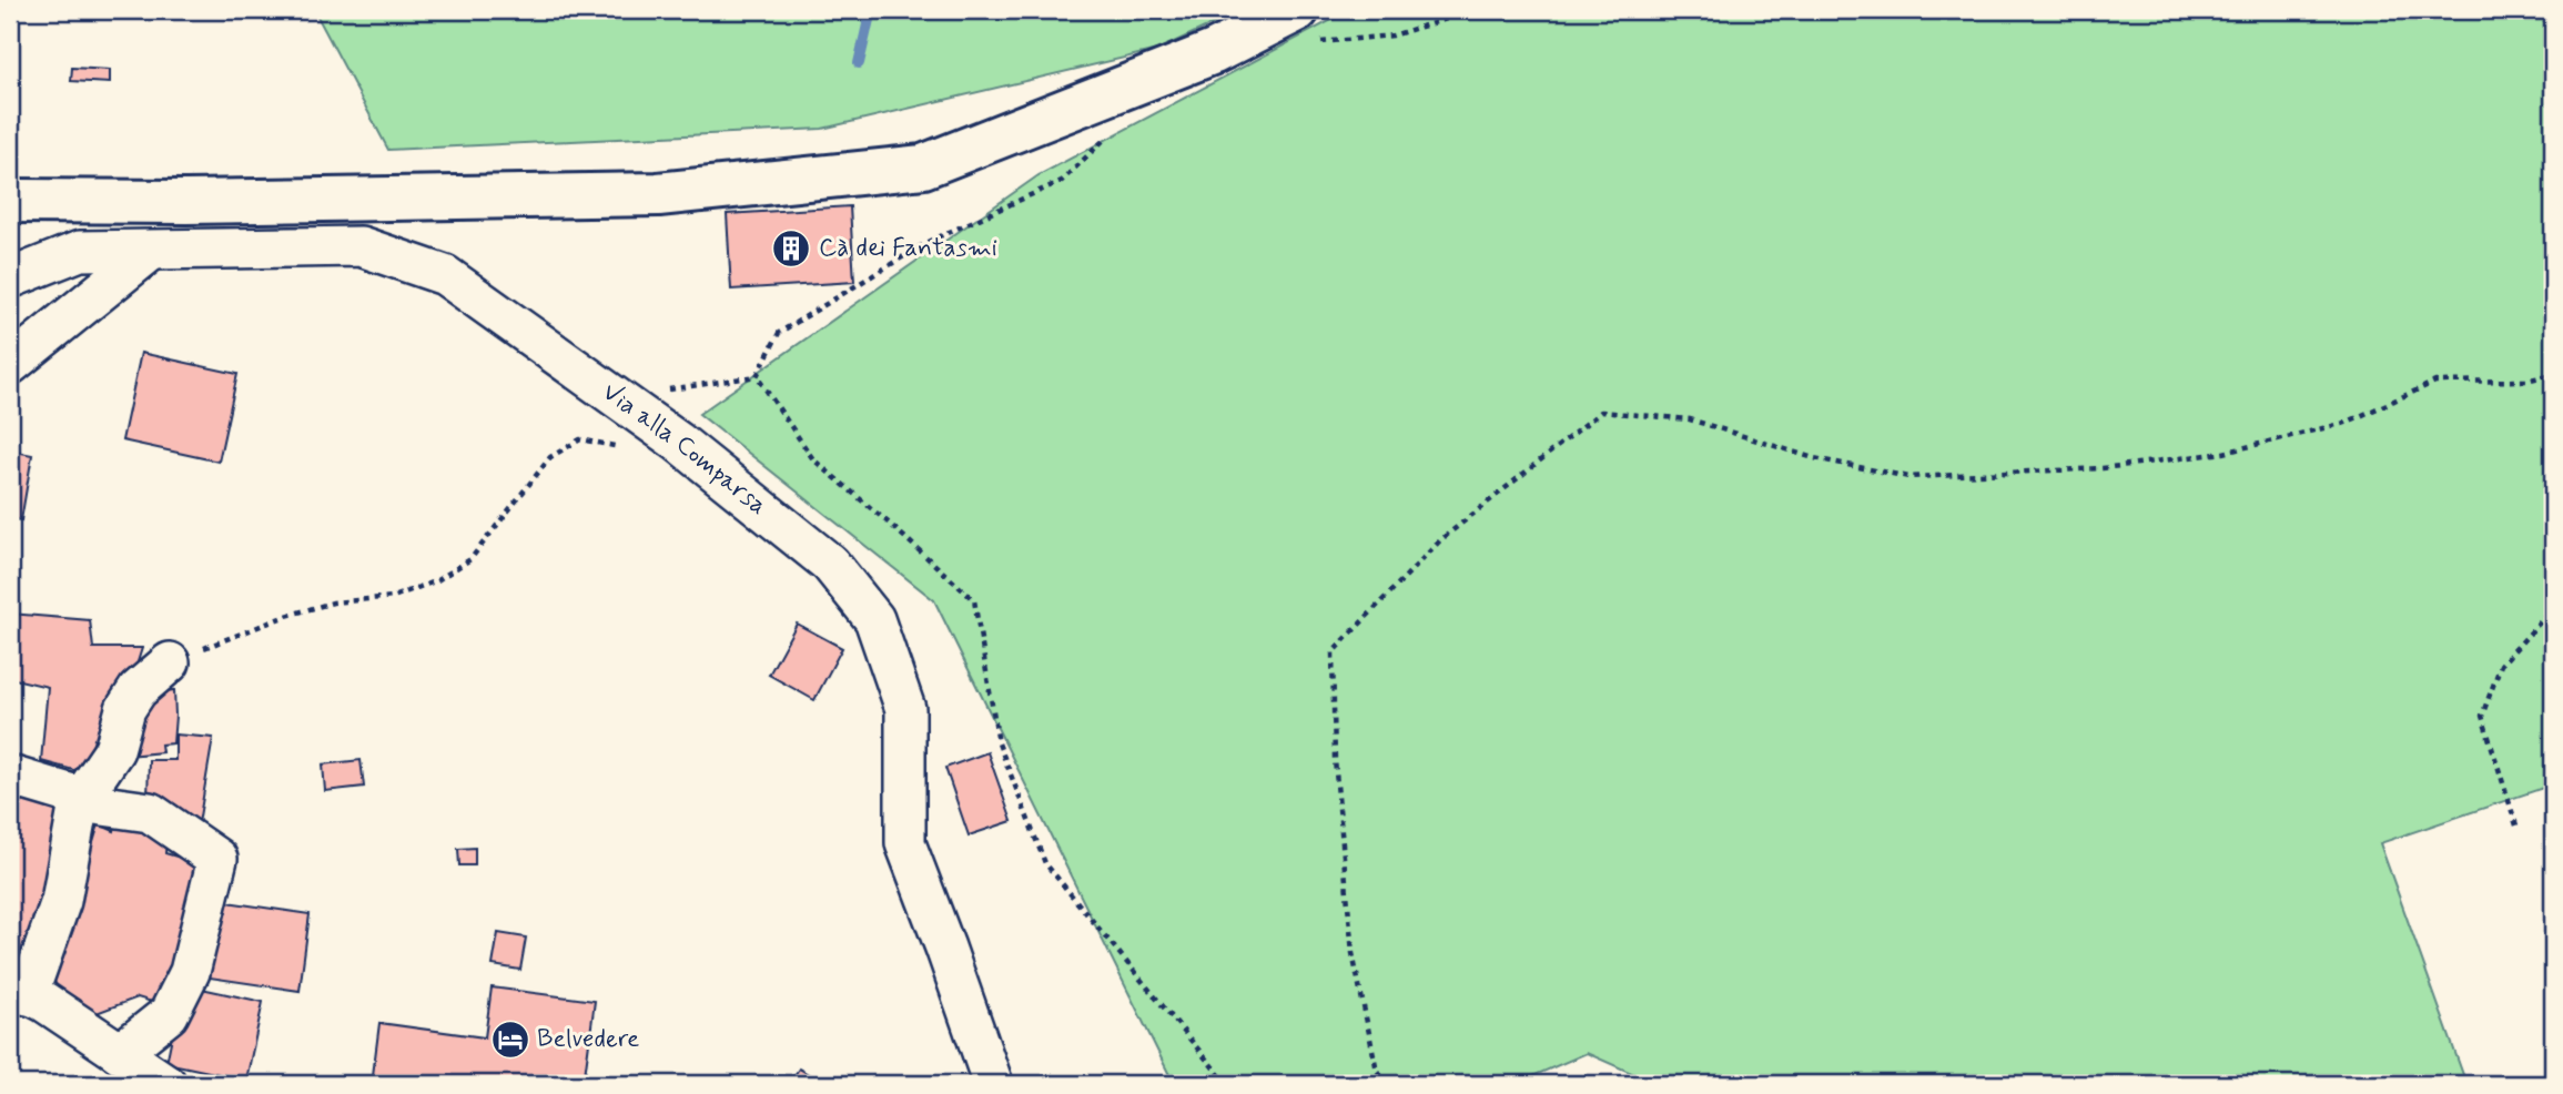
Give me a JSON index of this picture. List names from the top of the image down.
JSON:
{
  "streets": {
    "street": ["Via alla Comparsa"]
  },
  "places": {
    "building": ["Cà dei Fantasmi"],
    "hotel": ["Belvedere"]
  }
}
